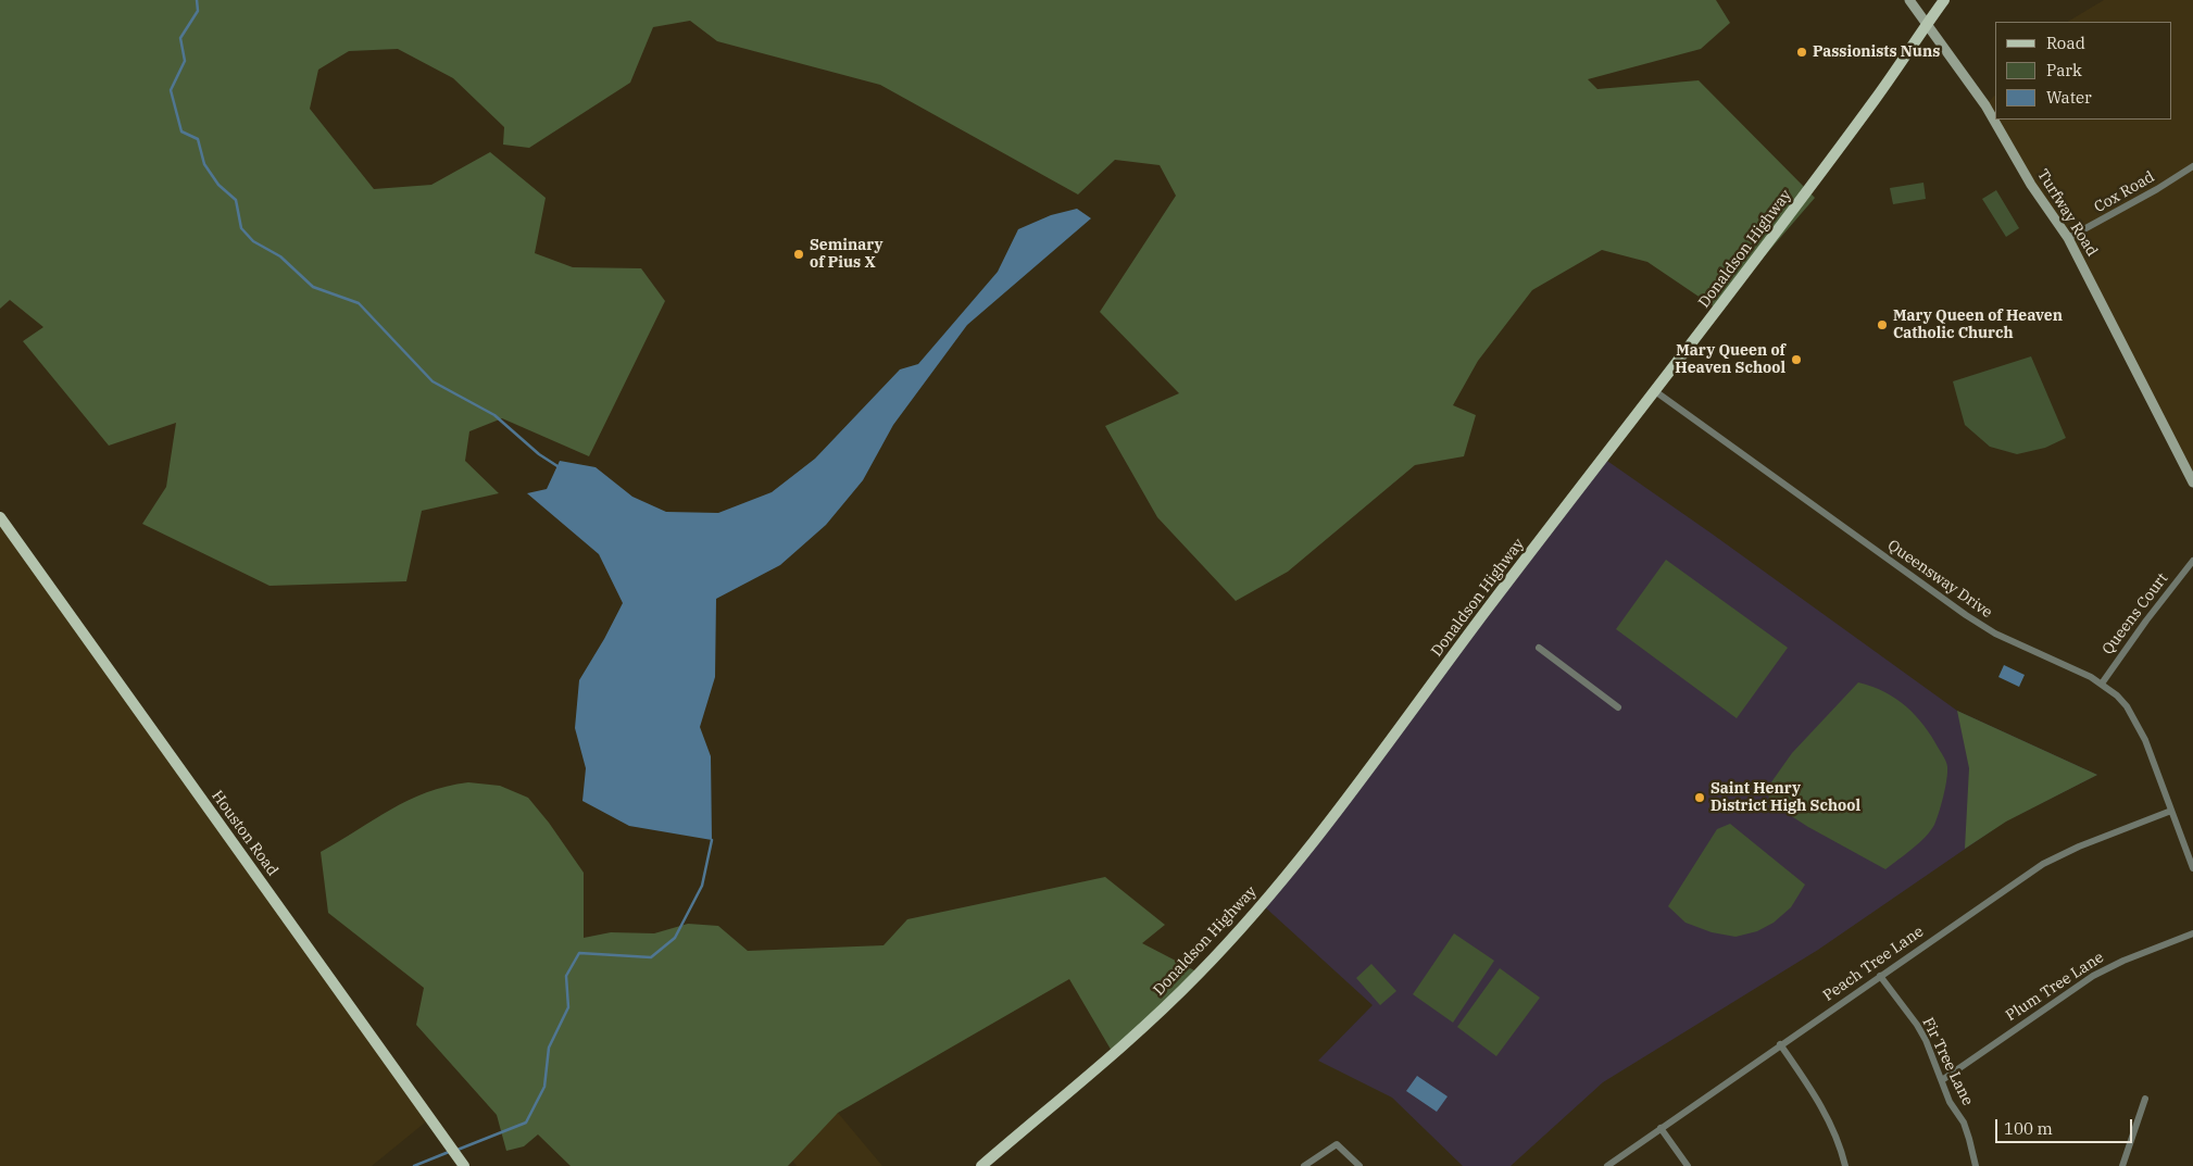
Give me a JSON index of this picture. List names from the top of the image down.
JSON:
{
  "streets": {
    "main road": ["Turfway Road", "Donaldson Highway", "Houston Road"],
    "street": [
      "Cox Road",
      "Queensway Drive",
      "Queens Court",
      "Peach Tree Lane",
      "Plum Tree Lane",
      "Fir Tree Lane"
    ]
  },
  "crossings": [
    ["Cox Road", "Turfway Road"],
    ["Turfway Road", "Donaldson Highway"],
    ["Donaldson Highway", "Queensway Drive"],
    ["Queensway Drive", "Queens Court"],
    ["Queensway Drive", "Peach Tree Lane"],
    ["Peach Tree Lane", "Fir Tree Lane"],
    ["Plum Tree Lane", "Fir Tree Lane"]
  ],
  "places": [
    "Passionists Nuns",
    "Seminary of Pius X",
    "Mary Queen of Heaven Catholic Church",
    "Mary Queen of Heaven School",
    "Saint Henry District High School"
  ],
  "legend": ["Road", "Park", "Water"],
  "scale_bar": "100 m"
}
